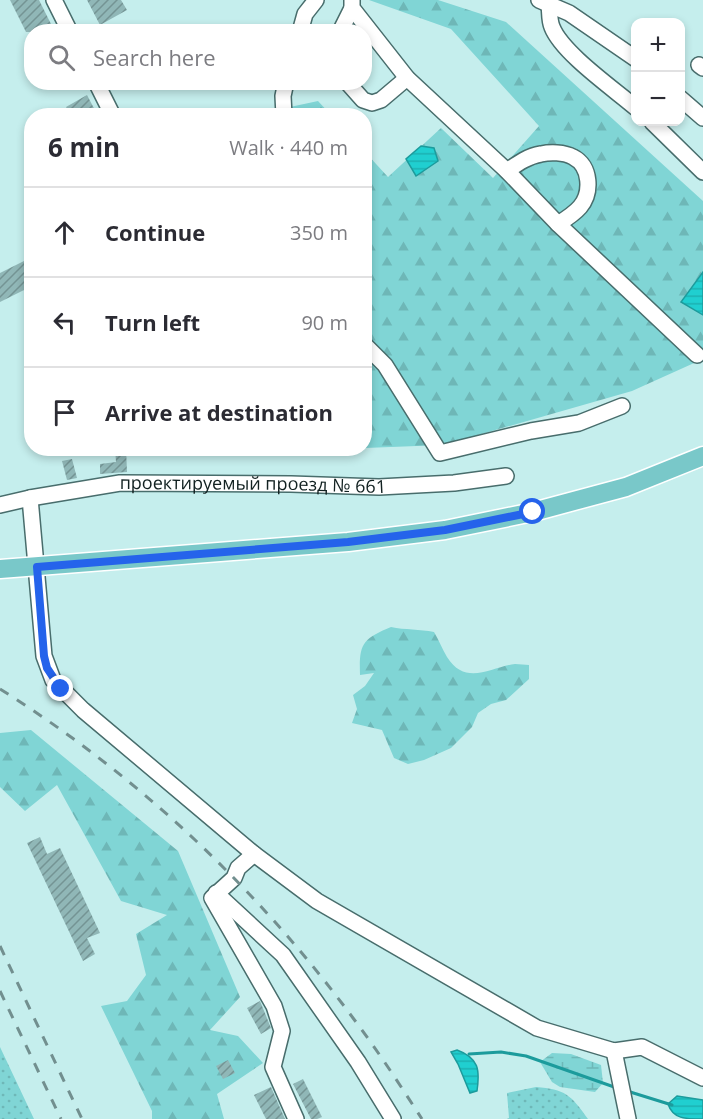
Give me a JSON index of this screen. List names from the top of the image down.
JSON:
{
  "streets": {
    "street": ["проектируемый проезд № 661"]
  },
  "page": {
    "map_buttons": ["+", "−"],
    "search": "Search here",
    "heading": ["6 min", "Walk · 440 m"],
    "list": [
      ["Continue", "350 m"],
      ["Turn left", "90 m"],
      "Arrive at destination"
    ]
  }
}
